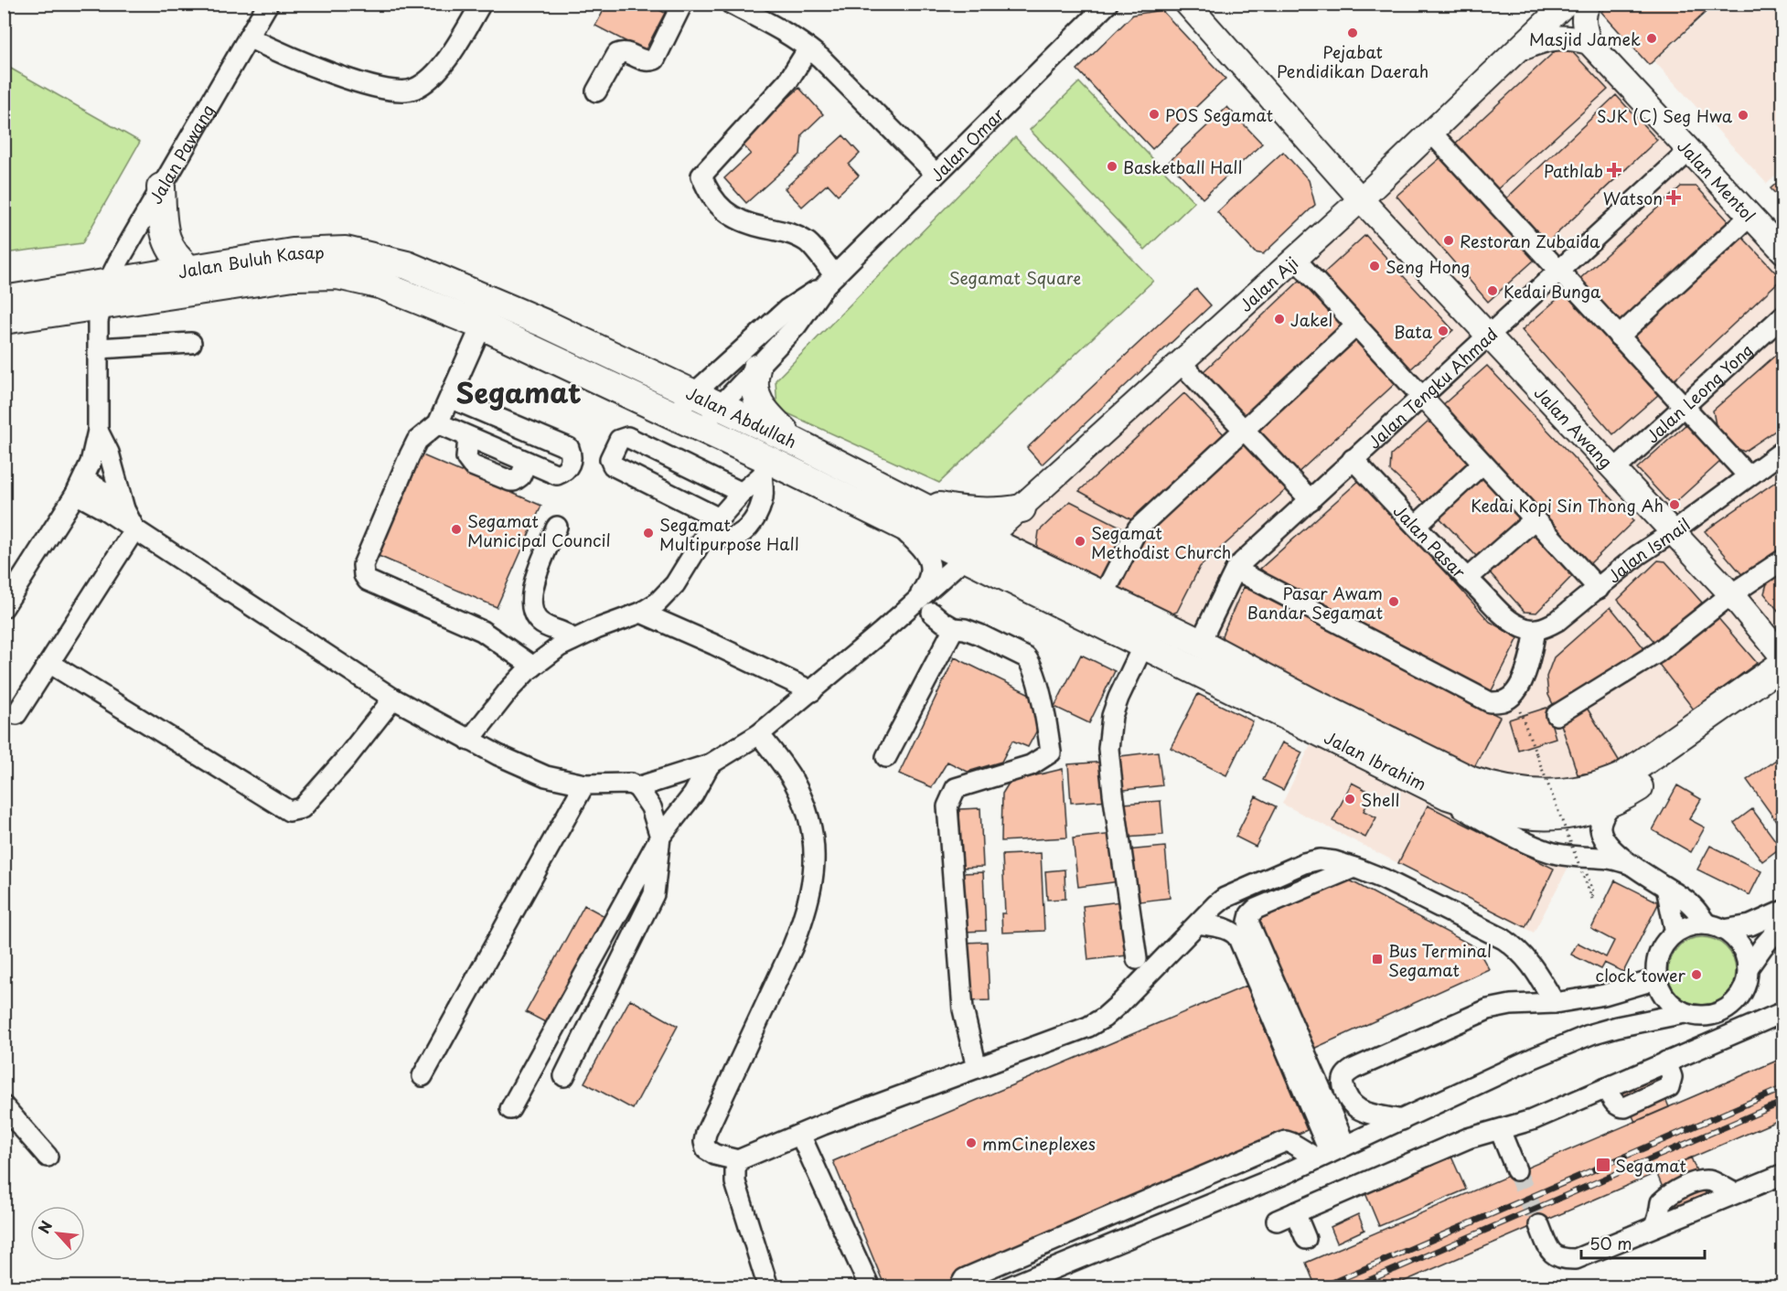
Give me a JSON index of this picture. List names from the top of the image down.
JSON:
{
  "streets": {
    "highway": ["Jalan Buluh Kasap", "Jalan Abdullah", "Jalan Ibrahim"],
    "main road": ["Jalan Mentol", "Jalan Aji", "Jalan Awang"],
    "street": [
      "Jalan Omar",
      "Jalan Pawang",
      "Jalan Tengku Ahmad",
      "Jalan Leong Yong",
      "Jalan Pasar",
      "Jalan Ismail"
    ]
  },
  "crossings": [
    ["Jalan Omar", "Jalan Abdullah"],
    ["Jalan Pawang", "Jalan Buluh Kasap"],
    ["Jalan Mentol", "Jalan Tengku Ahmad"],
    ["Jalan Buluh Kasap", "Jalan Abdullah"],
    ["Jalan Aji", "Jalan Abdullah"],
    ["Jalan Aji", "Jalan Awang"],
    ["Jalan Aji", "Jalan Ibrahim"],
    ["Jalan Tengku Ahmad", "Jalan Awang"],
    ["Jalan Tengku Ahmad", "Jalan Pasar"],
    ["Jalan Tengku Ahmad", "Jalan Ibrahim"],
    ["Jalan Leong Yong", "Jalan Awang"],
    ["Jalan Abdullah", "Jalan Ibrahim"],
    ["Jalan Awang", "Jalan Ismail"],
    ["Jalan Pasar", "Jalan Ismail"]
  ],
  "districts": ["Segamat"],
  "parks": ["Segamat Square"],
  "places": {
    "other": [
      "Pejabat Pendidikan Daerah",
      "Masjid Jamek",
      "POS Segamat",
      "SJK (C) Seg Hwa",
      "Basketball Hall",
      "Restoran Zubaida",
      "Seng Hong",
      "Kedai Bunga",
      "Jakel",
      "Bata",
      "Kedai Kopi Sin Thong Ah",
      "Segamat Municipal Council",
      "Segamat Multipurpose Hall",
      "Segamat Methodist Church",
      "Pasar Awam Bandar Segamat",
      "Shell",
      "clock tower",
      "mmCineplexes"
    ],
    "health": ["Pathlab", "Watson"],
    "transit": ["Bus Terminal Segamat", "Segamat"]
  },
  "scale_bar": "50 m",
  "north": "top left"
}
